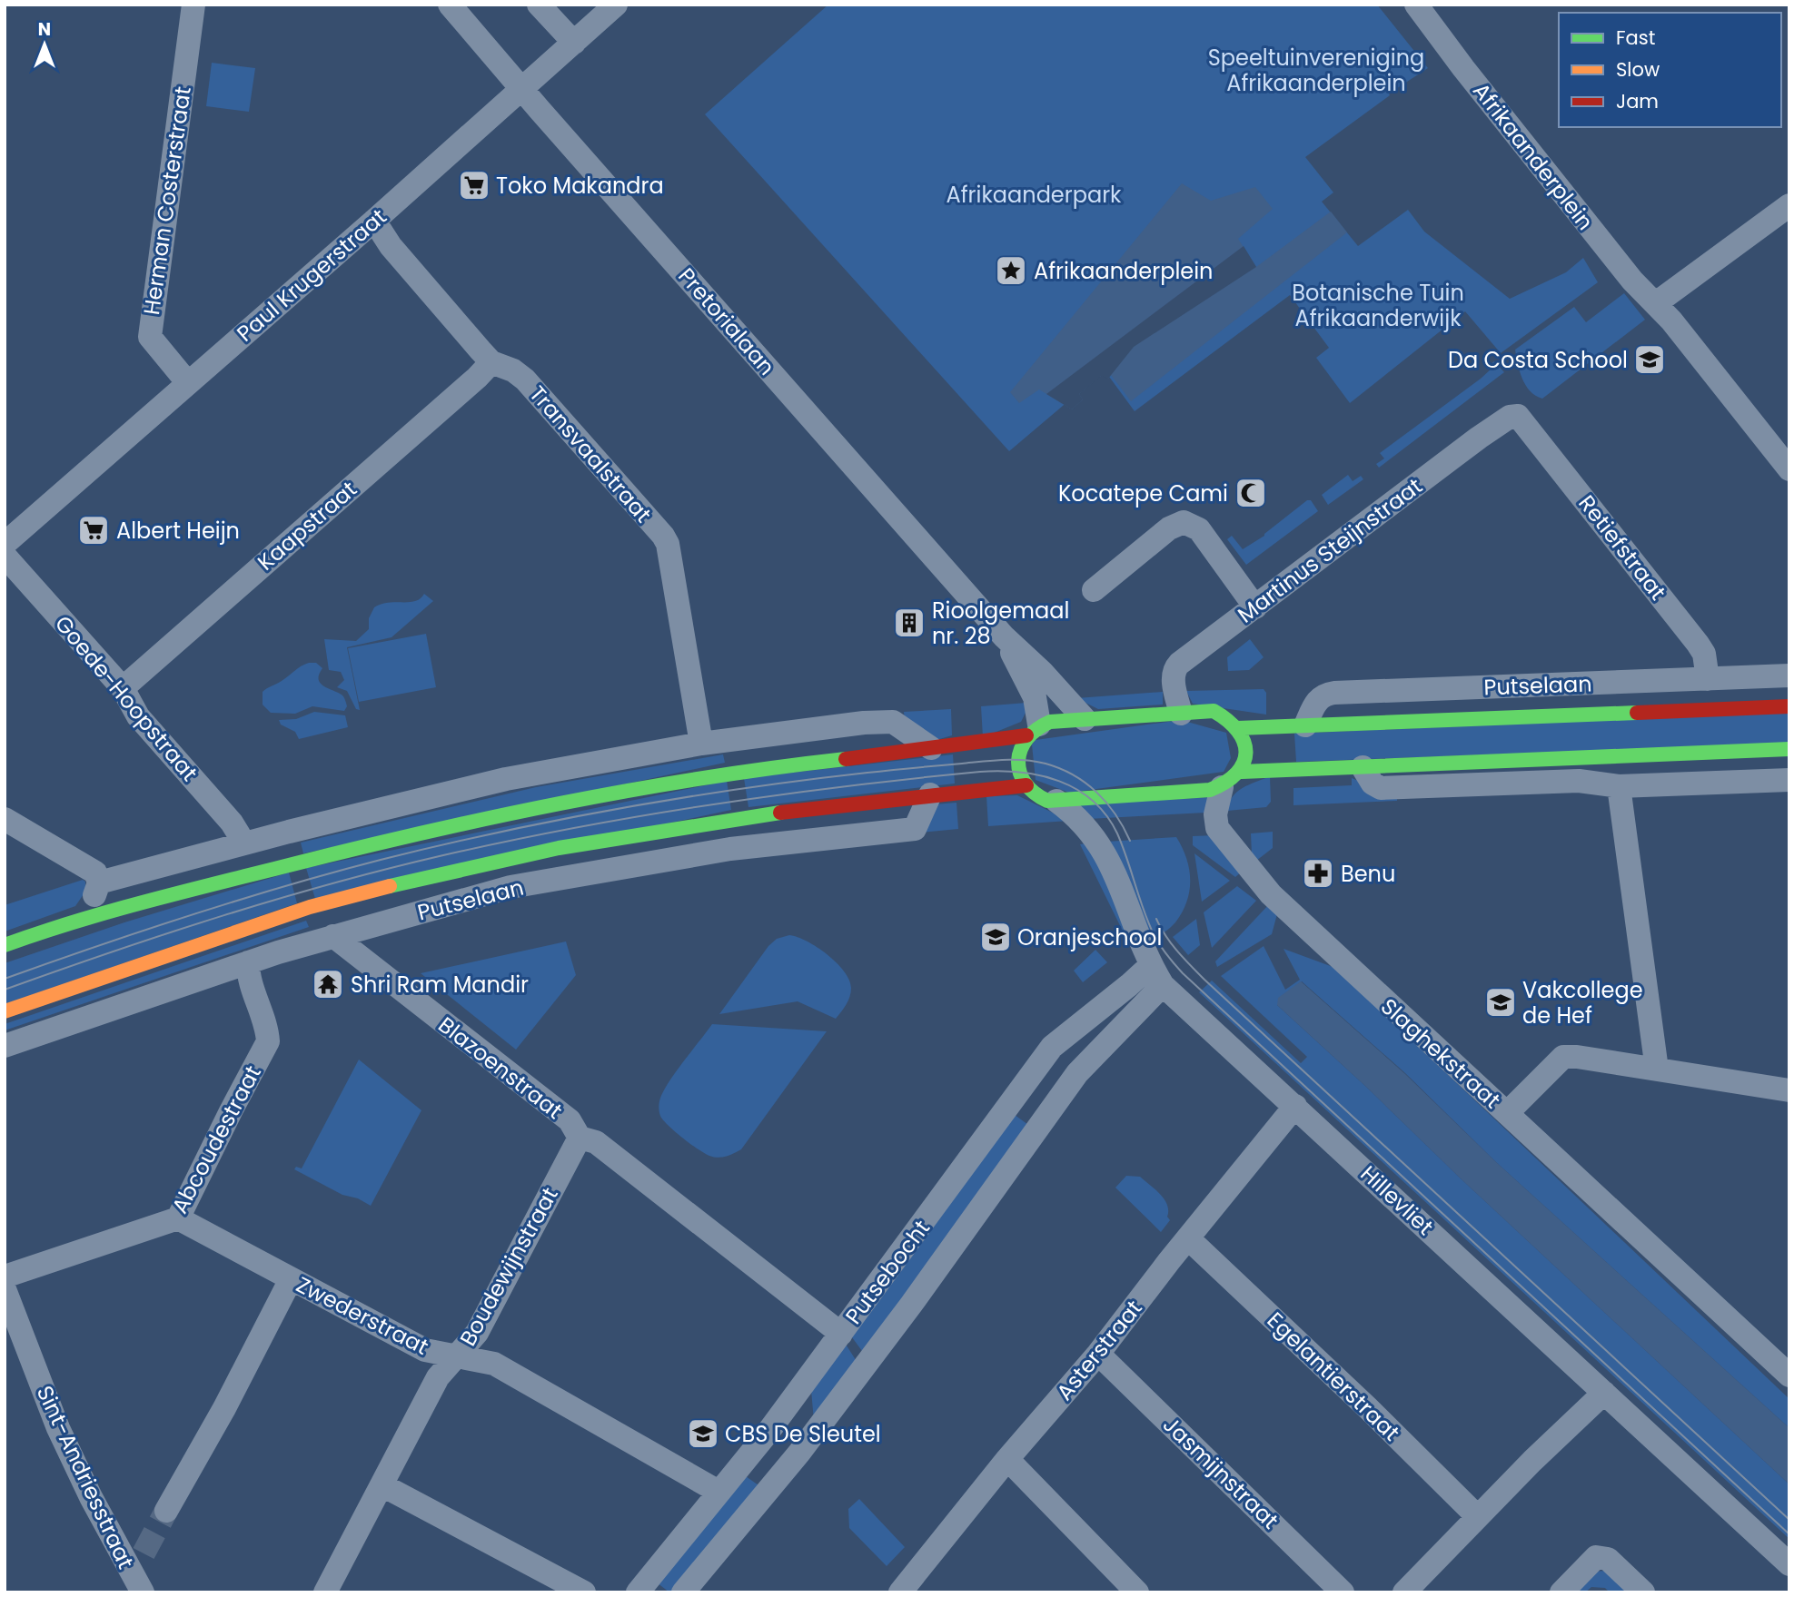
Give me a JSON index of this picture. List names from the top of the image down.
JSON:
{
  "streets": {
    "main road": ["Putselaan"],
    "street": [
      "Afrikaanderplein",
      "Herman Costerstraat",
      "Paul Krugerstraat",
      "Pretorialaan",
      "Transvaalstraat",
      "Kaapstraat",
      "Retiefstraat",
      "Martinus Steijnstraat",
      "Goede-Hoopstraat",
      "Slaghekstraat",
      "Blazoenstraat",
      "Abcoudestraat",
      "Hillevliet",
      "Boudewijnstraat",
      "Putsebocht",
      "Zwederstraat",
      "Asterstraat",
      "Egelantierstraat",
      "Jasmijnstraat",
      "Sint-Andriesstraat"
    ]
  },
  "crossings": [
    ["Herman Costerstraat", "Paul Krugerstraat"],
    ["Paul Krugerstraat", "Pretorialaan"],
    ["Paul Krugerstraat", "Transvaalstraat"],
    ["Transvaalstraat", "Kaapstraat"],
    ["Kaapstraat", "Goede-Hoopstraat"],
    ["Retiefstraat", "Martinus Steijnstraat"],
    ["Retiefstraat", "Putselaan"],
    ["Putselaan", "Blazoenstraat"],
    ["Putselaan", "Abcoudestraat"],
    ["Blazoenstraat", "Boudewijnstraat"],
    ["Blazoenstraat", "Putsebocht"],
    ["Abcoudestraat", "Zwederstraat"],
    ["Hillevliet", "Putsebocht"],
    ["Hillevliet", "Asterstraat"],
    ["Boudewijnstraat", "Zwederstraat"],
    ["Putsebocht", "Zwederstraat"],
    ["Asterstraat", "Egelantierstraat"],
    ["Asterstraat", "Jasmijnstraat"]
  ],
  "parks": ["Speeltuinvereniging Afrikaanderplein", "Afrikaanderpark", "Botanische Tuin Afrikaanderwijk"],
  "places": {
    "supermarket": ["Toko Makandra", "Albert Heijn"],
    "place": ["Afrikaanderplein"],
    "school or university": [
      "Da Costa School",
      "Oranjeschool",
      "Vakcollege de Hef",
      "CBS De Sleutel"
    ],
    "mosque": ["Kocatepe Cami"],
    "building": ["Rioolgemaal nr. 28"],
    "pharmacy": ["Benu"],
    "temple": ["Shri Ram Mandir"]
  },
  "legend": ["Fast", "Slow", "Jam"],
  "north": "top"
}
